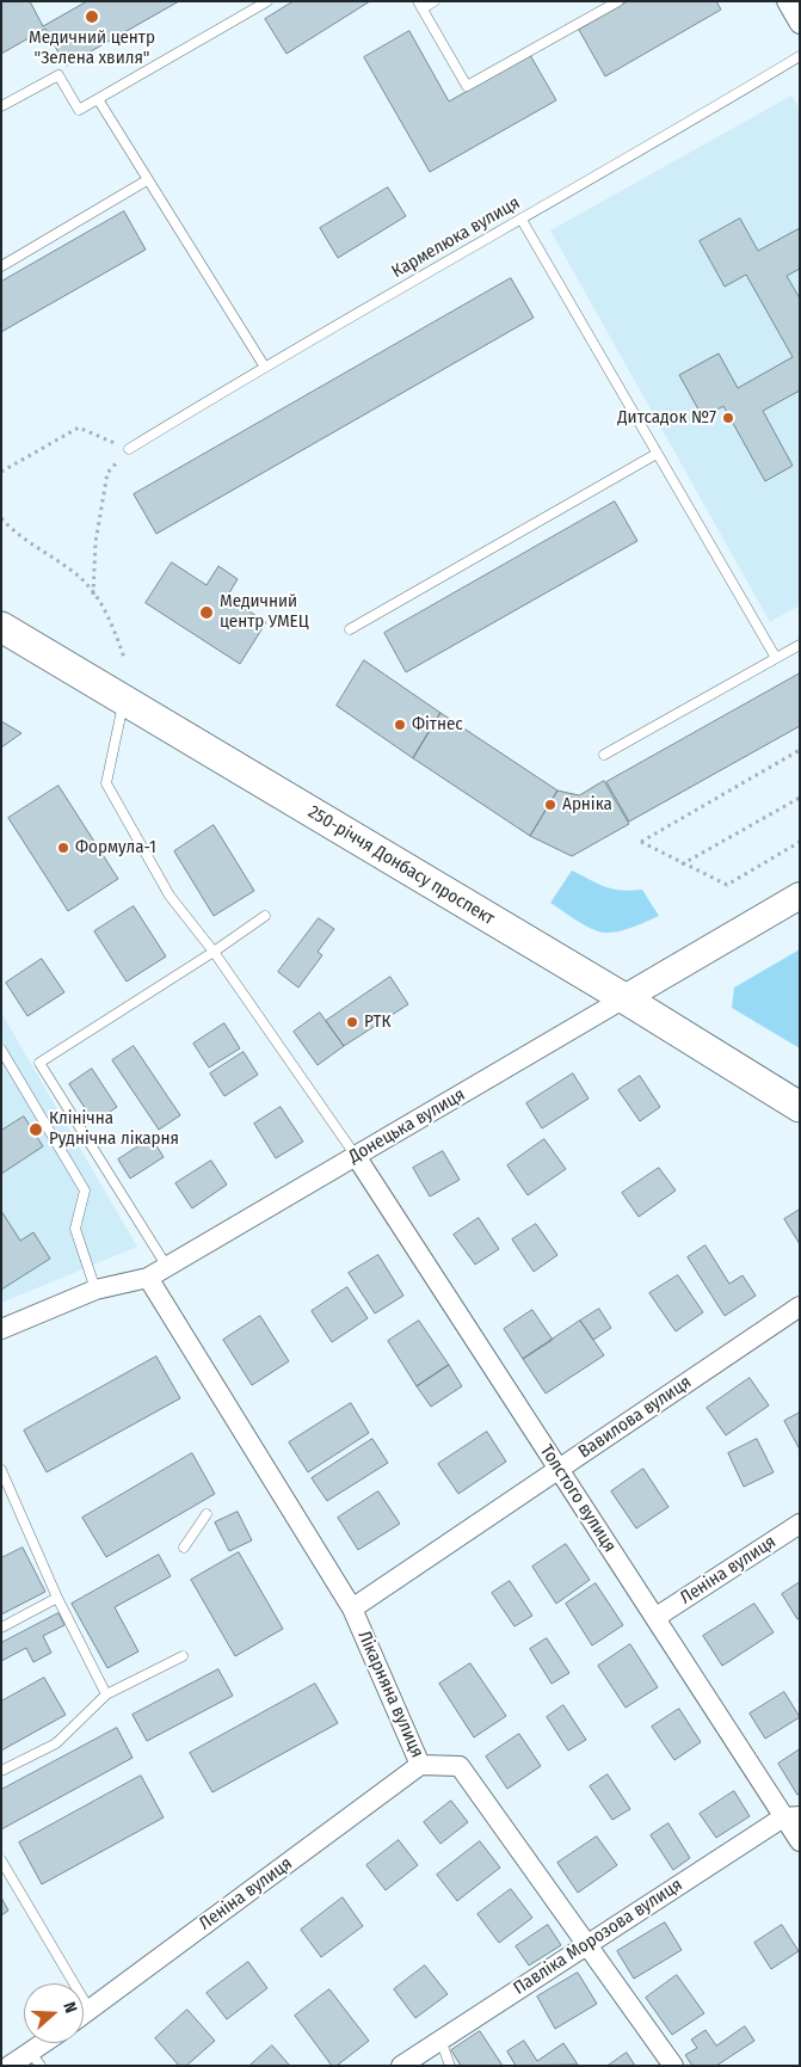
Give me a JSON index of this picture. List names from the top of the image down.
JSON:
{
  "streets": {
    "main road": ["250-річчя Донбасу проспект", "Донецька вулиця"],
    "street": [
      "Вавилова вулиця",
      "Толстого вулиця",
      "Леніна вулиця",
      "Лікарняна вулиця",
      "Павліка Морозова вулиця"
    ],
    "lane": ["Кармелюка вулиця"]
  },
  "crossings": [
    ["250-річчя Донбасу проспект", "Донецька вулиця"],
    ["Донецька вулиця", "Толстого вулиця"],
    ["Донецька вулиця", "Лікарняна вулиця"],
    ["Вавилова вулиця", "Толстого вулиця"],
    ["Вавилова вулиця", "Лікарняна вулиця"],
    ["Толстого вулиця", "Леніна вулиця"],
    ["Толстого вулиця", "Павліка Морозова вулиця"],
    ["Леніна вулиця", "Лікарняна вулиця"],
    ["Лікарняна вулиця", "Павліка Морозова вулиця"]
  ],
  "places": [
    "Медичний центр \"Зелена хвиля\"",
    "Дитсадок №7",
    "Медичний центр УМЕЦ",
    "Фітнес",
    "Арніка",
    "Формула-1",
    "РТК",
    "Клінічна Руднічна лікарня"
  ],
  "north": "right"
}
